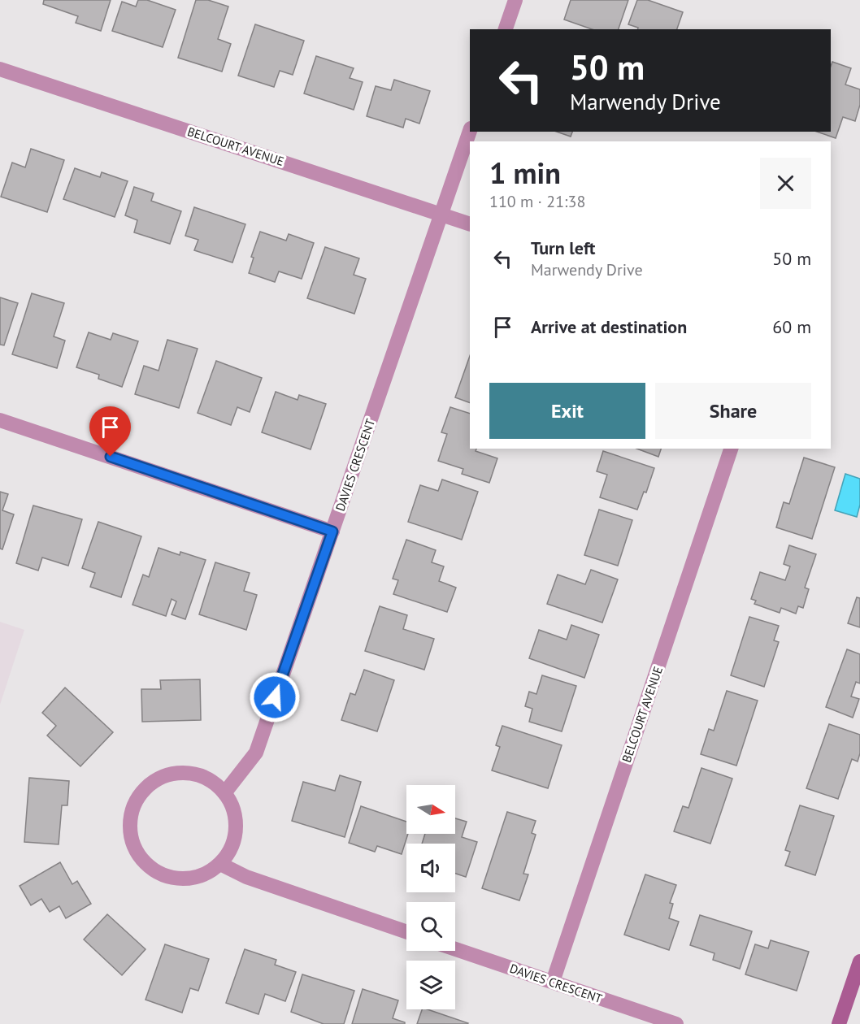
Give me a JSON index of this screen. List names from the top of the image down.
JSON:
{
  "streets": {
    "street": ["BELCOURT AVENUE", "DAVIES CRESCENT"]
  },
  "crossings": [
    ["BELCOURT AVENUE", "DAVIES CRESCENT"]
  ],
  "north": "right",
  "page": {
    "turn": ["50 m", "Marwendy Drive"],
    "heading": ["1 min", "110 m · 21:38"],
    "list": [
      {
        "name": "Turn left",
        "note": "Marwendy Drive",
        "value": "50 m"
      },
      {
        "name": "Arrive at destination",
        "value": "60 m"
      }
    ],
    "buttons": ["Exit", "Share"]
  }
}
